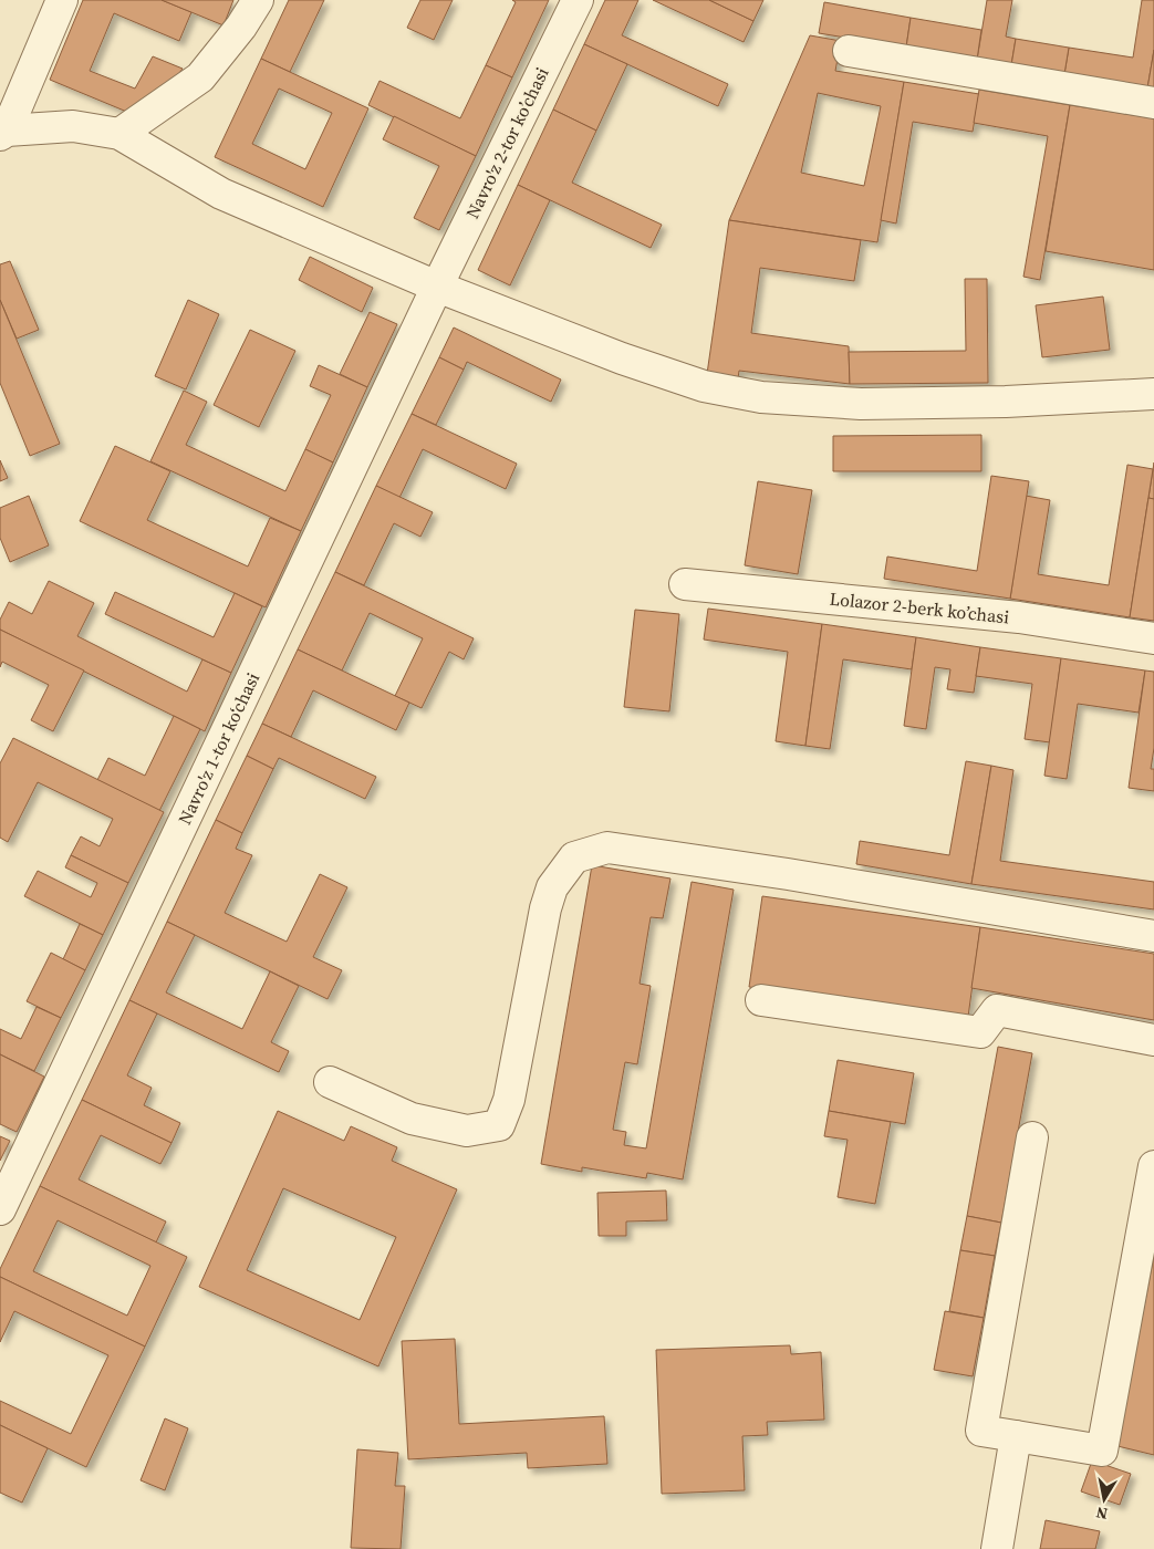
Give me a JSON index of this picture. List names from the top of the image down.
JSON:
{
  "streets": {
    "street": ["Lolazor 2-berk koʼchasi"]
  },
  "north": "bottom"
}
